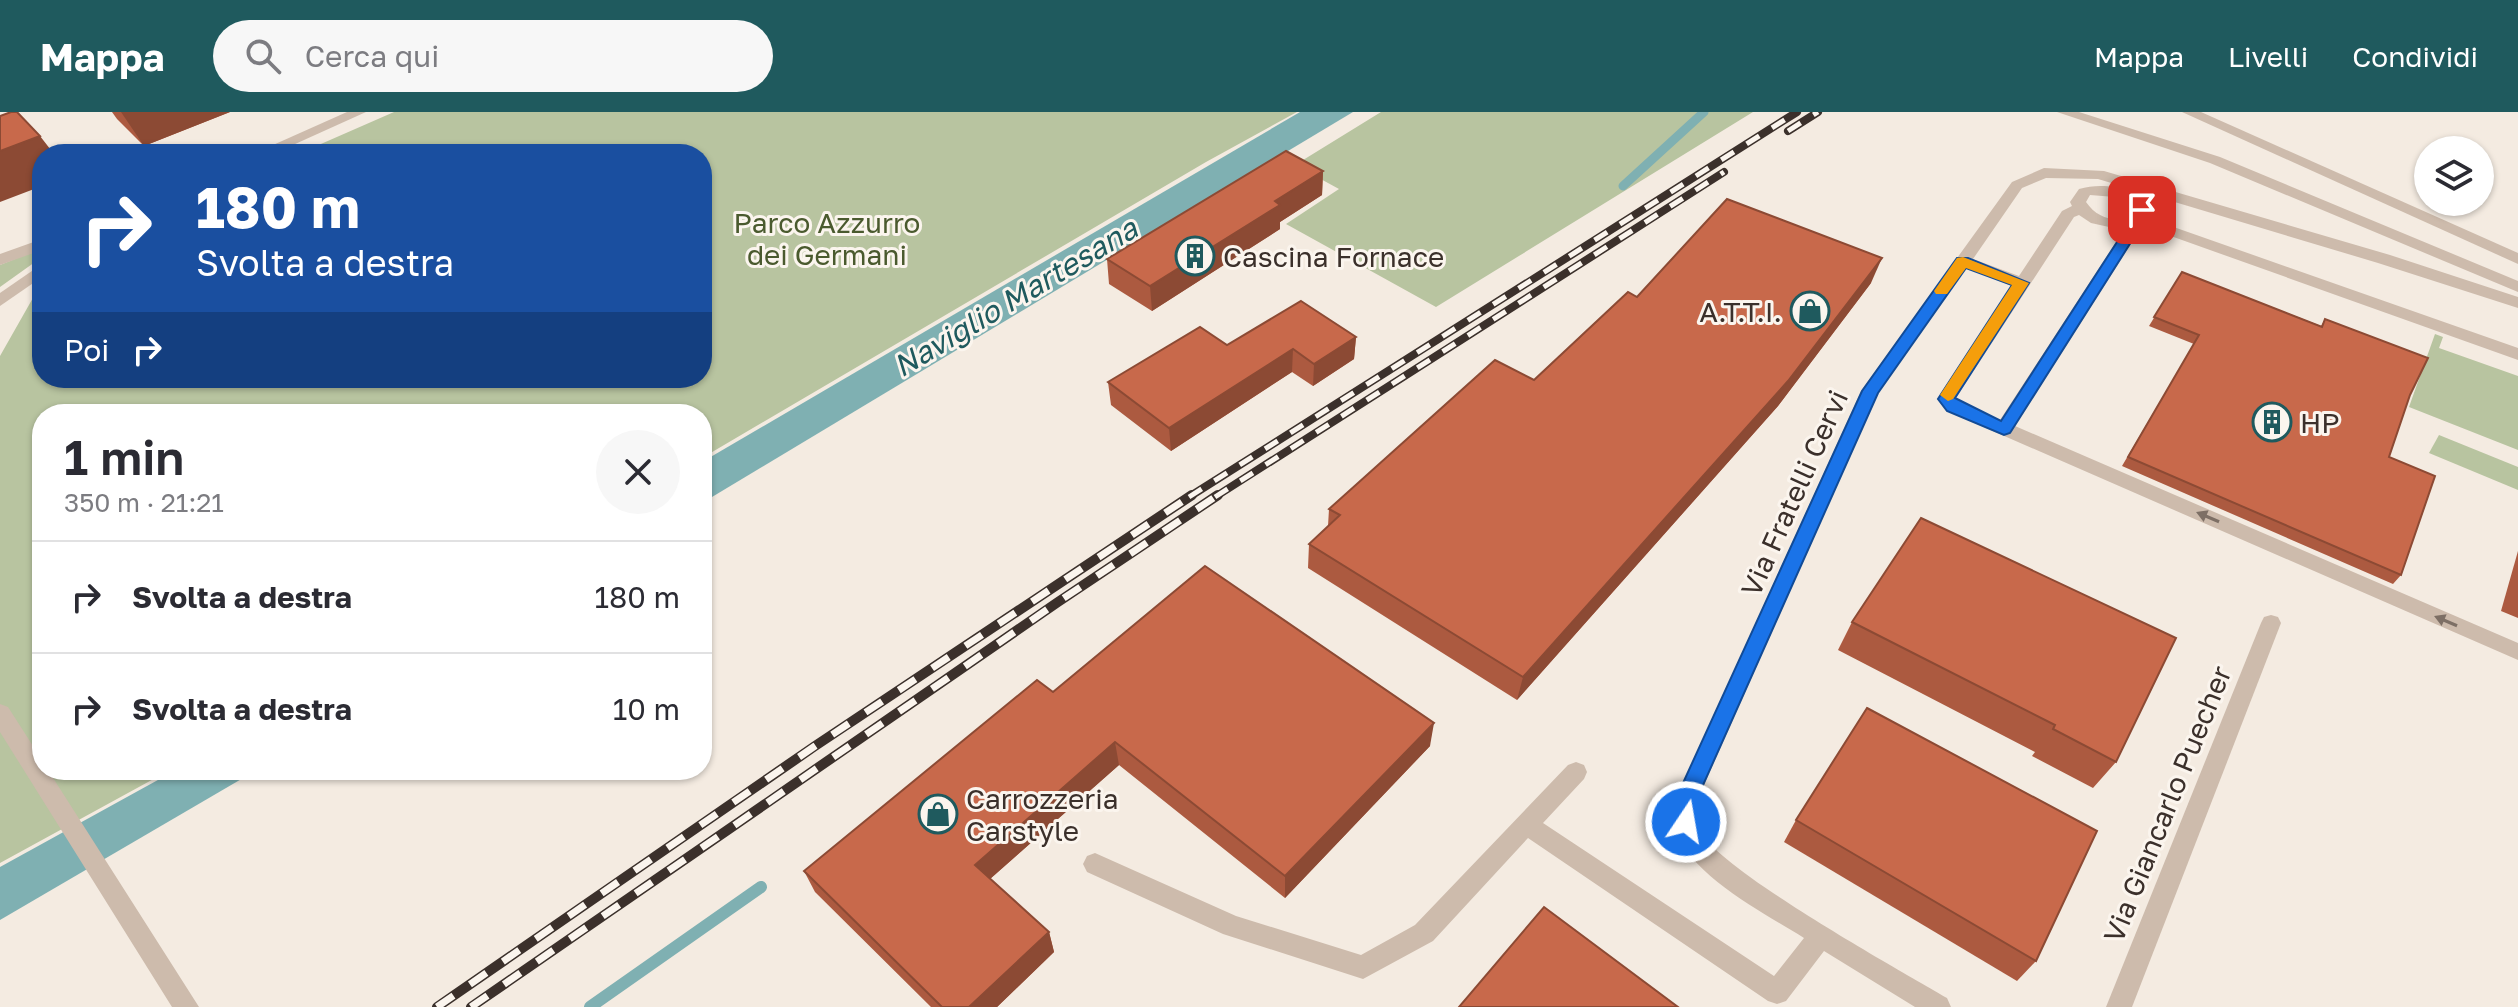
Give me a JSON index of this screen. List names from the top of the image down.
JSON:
{
  "streets": {
    "street": ["Via Fratelli Cervi", "Via Giancarlo Puecher"]
  },
  "water": ["Naviglio Martesana"],
  "parks": ["Parco Azzurro dei Germani"],
  "places": {
    "building": ["Cascina Fornace", "HP"],
    "shop": ["A.T.T.I.", "Carrozzeria Carstyle"]
  },
  "page": {
    "header": "Mappa",
    "search": "Cerca qui",
    "nav": ["Mappa", "Livelli", "Condividi"],
    "turn": ["180 m", "Svolta a destra"],
    "then": "Poi",
    "heading": ["1 min", "350 m · 21:21"],
    "list": [
      {
        "name": "Svolta a destra",
        "value": "180 m"
      },
      {
        "name": "Svolta a destra",
        "value": "10 m"
      }
    ]
  }
}
